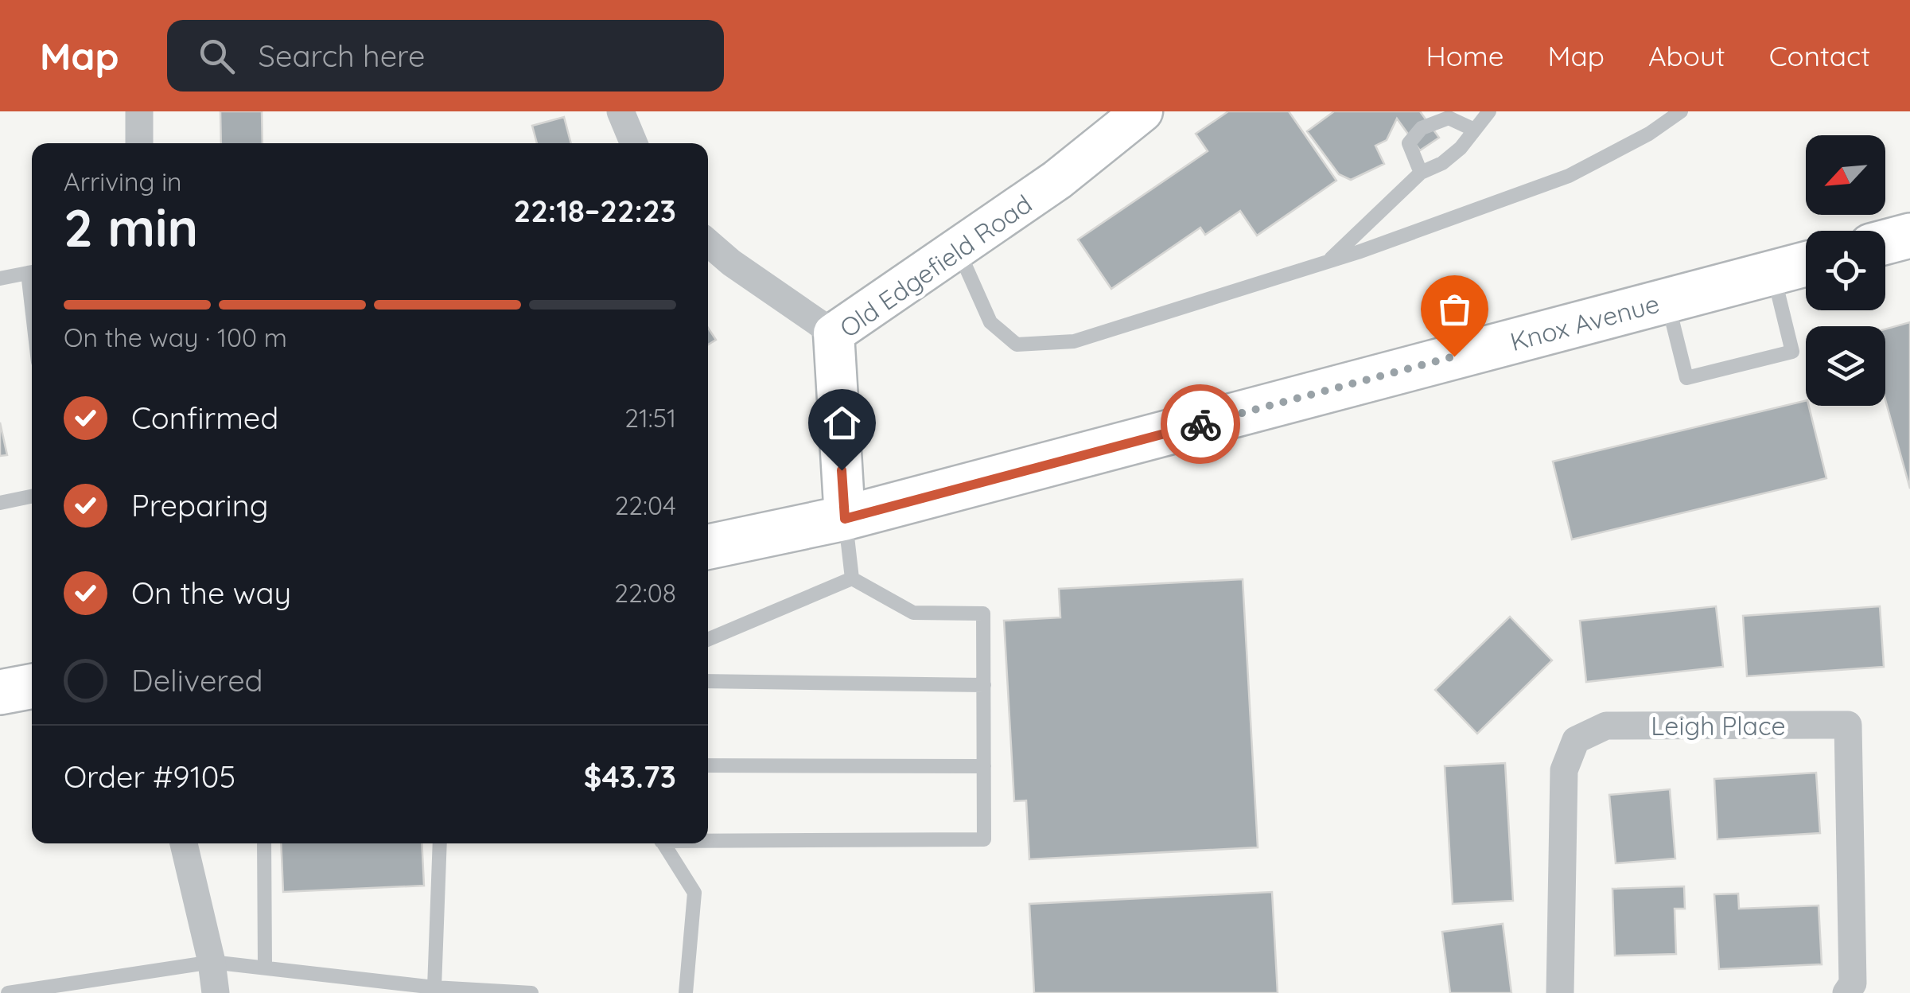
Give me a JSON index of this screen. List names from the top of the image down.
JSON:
{
  "streets": {
    "main road": ["Knox Avenue"],
    "street": ["Old Edgefield Road", "Leigh Place"]
  },
  "crossings": [
    ["Old Edgefield Road", "Knox Avenue"]
  ],
  "north": "bottom left",
  "page": {
    "header": "Map",
    "search": "Search here",
    "nav": [
      "Home",
      "Map",
      "About",
      "Contact"
    ],
    "heading": ["2 min", "Arriving in", "22:18–22:23"],
    "panel": ["Order #9105", "$43.73"],
    "bar": "On the way · 100 m",
    "list": [
      ["Confirmed", "21:51"],
      ["Preparing", "22:04"],
      ["On the way", "22:08"],
      "Delivered"
    ]
  }
}
